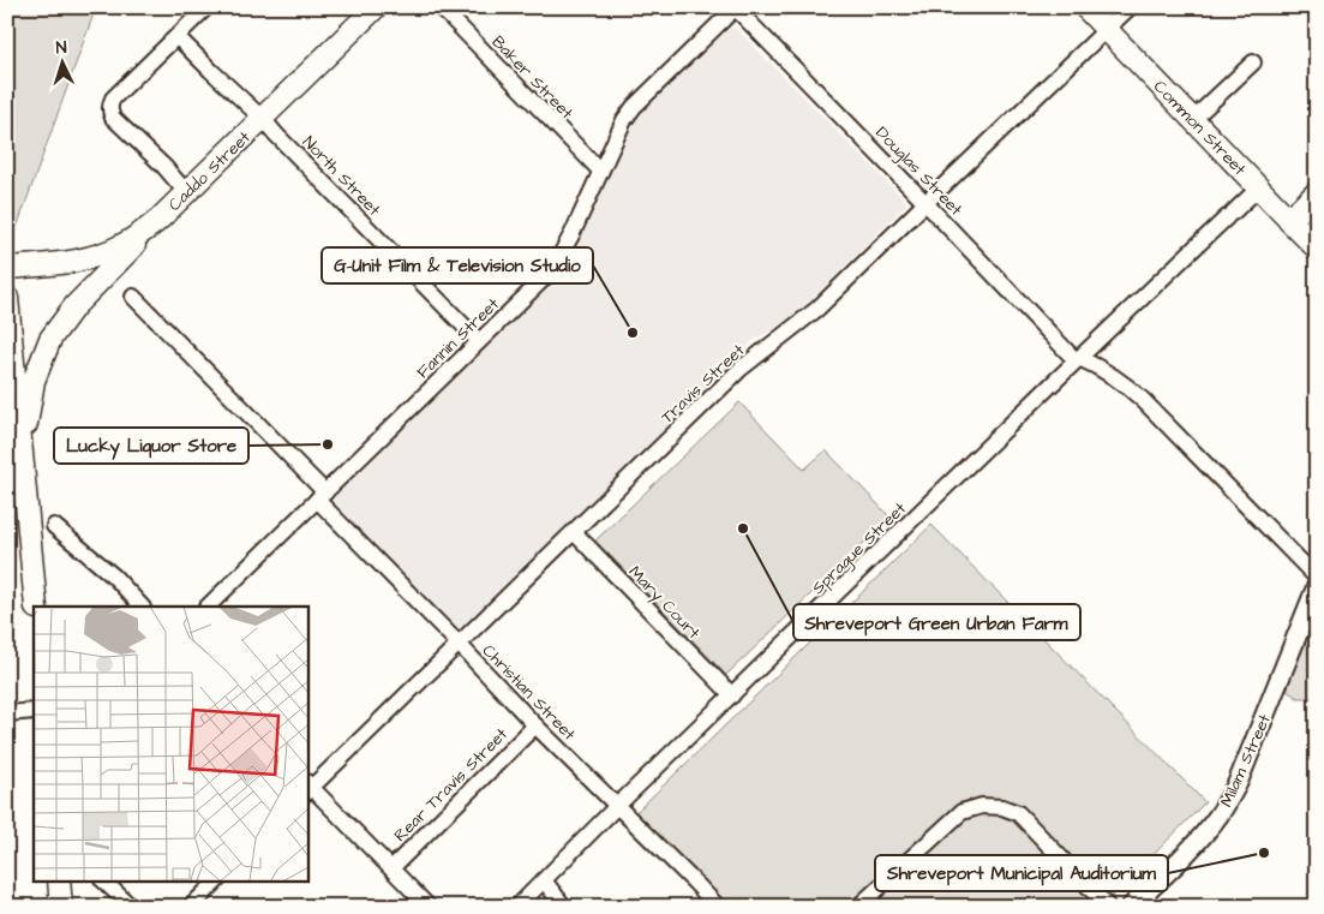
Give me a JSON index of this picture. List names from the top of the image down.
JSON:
{
  "streets": {
    "main road": ["Common Street", "Caddo Street"],
    "street": [
      "Baker Street",
      "Douglas Street",
      "North Street",
      "Fannin Street",
      "Travis Street",
      "Sprague Street",
      "Mary Court",
      "Christian Street",
      "Milam Street",
      "Rear Travis Street"
    ]
  },
  "crossings": [
    ["Baker Street", "Fannin Street"],
    ["Common Street", "Travis Street"],
    ["Common Street", "Sprague Street"],
    ["Caddo Street", "North Street"],
    ["Douglas Street", "Fannin Street"],
    ["Douglas Street", "Travis Street"],
    ["Douglas Street", "Sprague Street"],
    ["North Street", "Fannin Street"],
    ["Fannin Street", "Christian Street"],
    ["Travis Street", "Mary Court"],
    ["Travis Street", "Christian Street"],
    ["Sprague Street", "Mary Court"],
    ["Sprague Street", "Christian Street"],
    ["Christian Street", "Rear Travis Street"]
  ],
  "places": [
    "G-Unit Film & Television Studio",
    "Lucky Liquor Store",
    "Shreveport Green Urban Farm",
    "Shreveport Municipal Auditorium"
  ],
  "north": "top"
}
